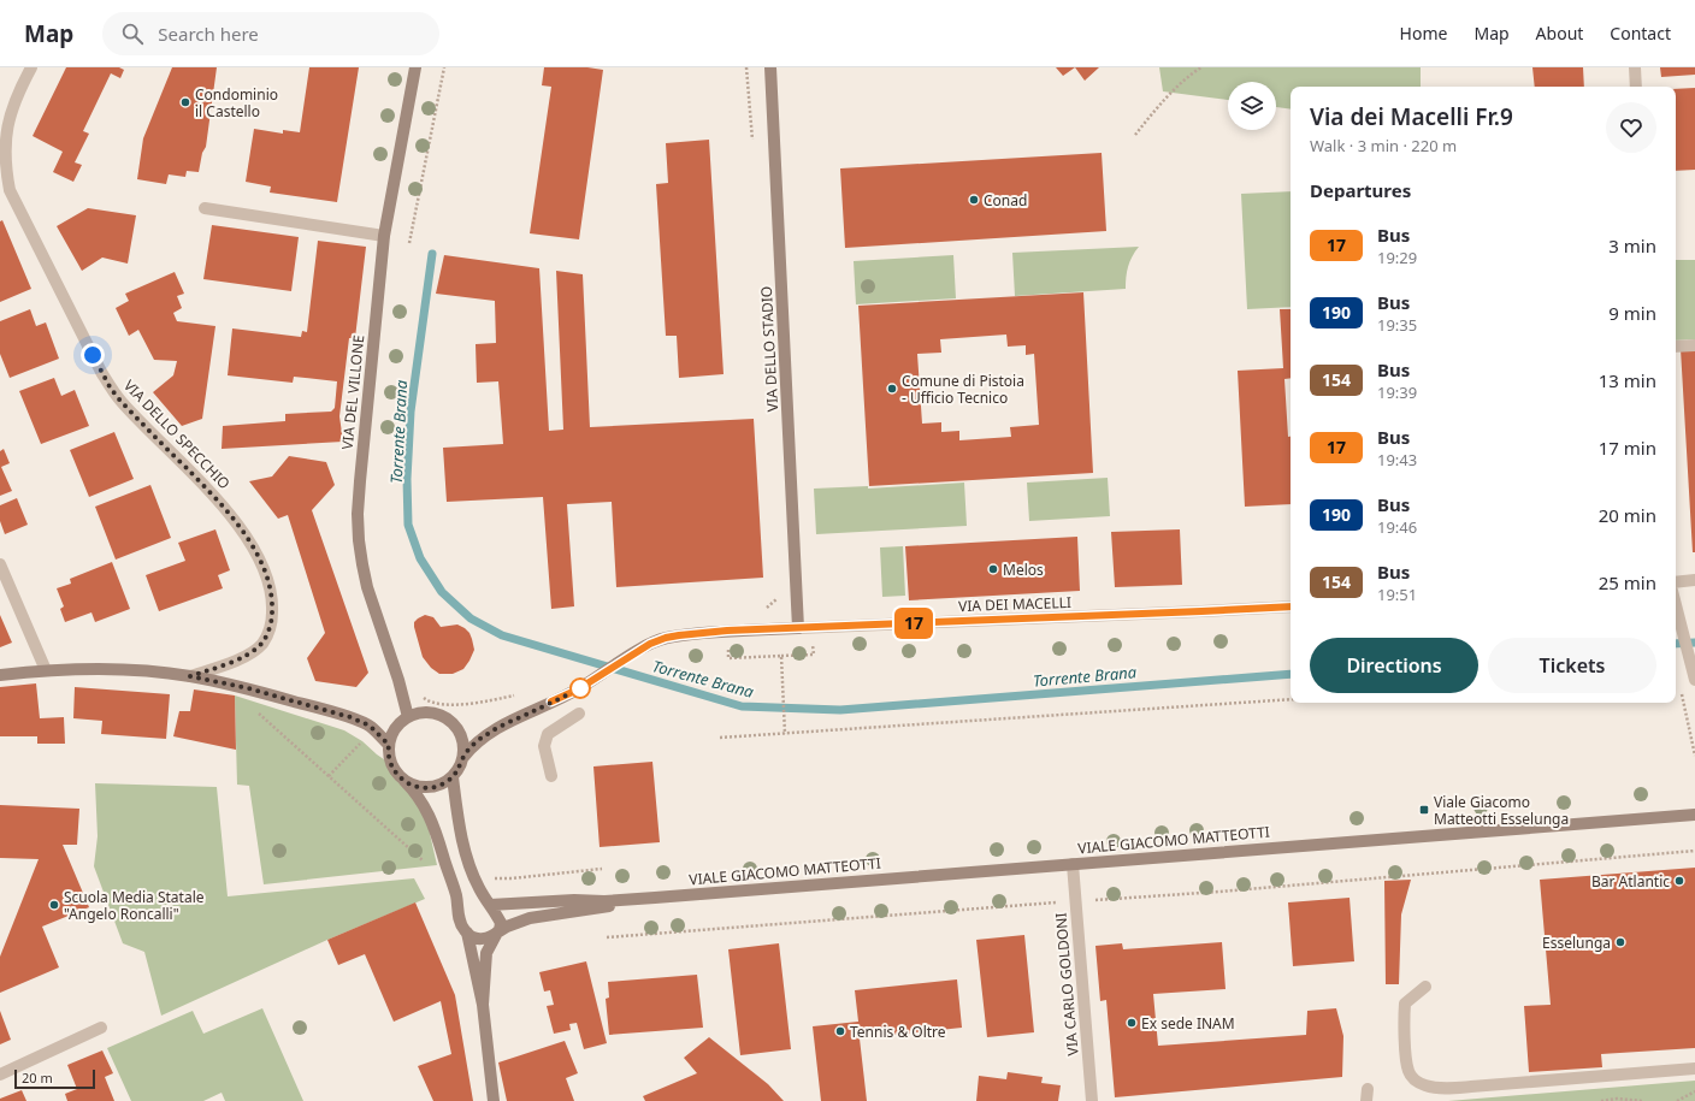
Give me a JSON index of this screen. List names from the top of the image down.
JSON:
{
  "streets": {
    "street": [
      "VIA DELLO STADIO",
      "VIA DEL VILLONE",
      "VIA DELLO SPECCHIO",
      "VIA DEI MACELLI",
      "VIALE GIACOMO MATTEOTTI",
      "VIA CARLO GOLDONI"
    ]
  },
  "crossings": [
    ["VIA DELLO STADIO", "VIA DEI MACELLI"],
    ["VIA DEL VILLONE", "VIA DELLO SPECCHIO"],
    ["VIA DEL VILLONE", "VIA DEI MACELLI"],
    ["VIA DELLO SPECCHIO", "VIA DEI MACELLI"],
    ["VIALE GIACOMO MATTEOTTI", "VIA CARLO GOLDONI"]
  ],
  "water": ["Torrente Brana"],
  "places": {
    "other": [
      "Condominio il Castello",
      "Conad",
      "Comune di Pistoia - Ufficio Tecnico",
      "Melos",
      "Bar Atlantic",
      "Scuola Media Statale \"Angelo Roncalli\"",
      "Esselunga",
      "Ex sede INAM",
      "Tennis & Oltre"
    ],
    "transit": ["Viale Giacomo Matteotti Esselunga"]
  },
  "lines": ["bus line 17"],
  "scale_bar": "20 m",
  "page": {
    "header": "Map",
    "search": "Search here",
    "nav": [
      "Home",
      "Map",
      "About",
      "Contact"
    ],
    "on_map": "17",
    "heading": [
      ["Via dei Macelli Fr.9", "Walk · 3 min · 220 m"],
      "Departures"
    ],
    "list": [
      {
        "mark": "17",
        "name": "Bus",
        "note": "19:29",
        "value": "3 min"
      },
      {
        "mark": "190",
        "name": "Bus",
        "note": "19:35",
        "value": "9 min"
      },
      {
        "mark": "154",
        "name": "Bus",
        "note": "19:39",
        "value": "13 min"
      },
      {
        "mark": "17",
        "name": "Bus",
        "note": "19:43",
        "value": "17 min"
      },
      {
        "mark": "190",
        "name": "Bus",
        "note": "19:46",
        "value": "20 min"
      },
      {
        "mark": "154",
        "name": "Bus",
        "note": "19:51",
        "value": "25 min"
      }
    ],
    "buttons": ["Directions", "Tickets"],
    "scale": "20 m"
  }
}
